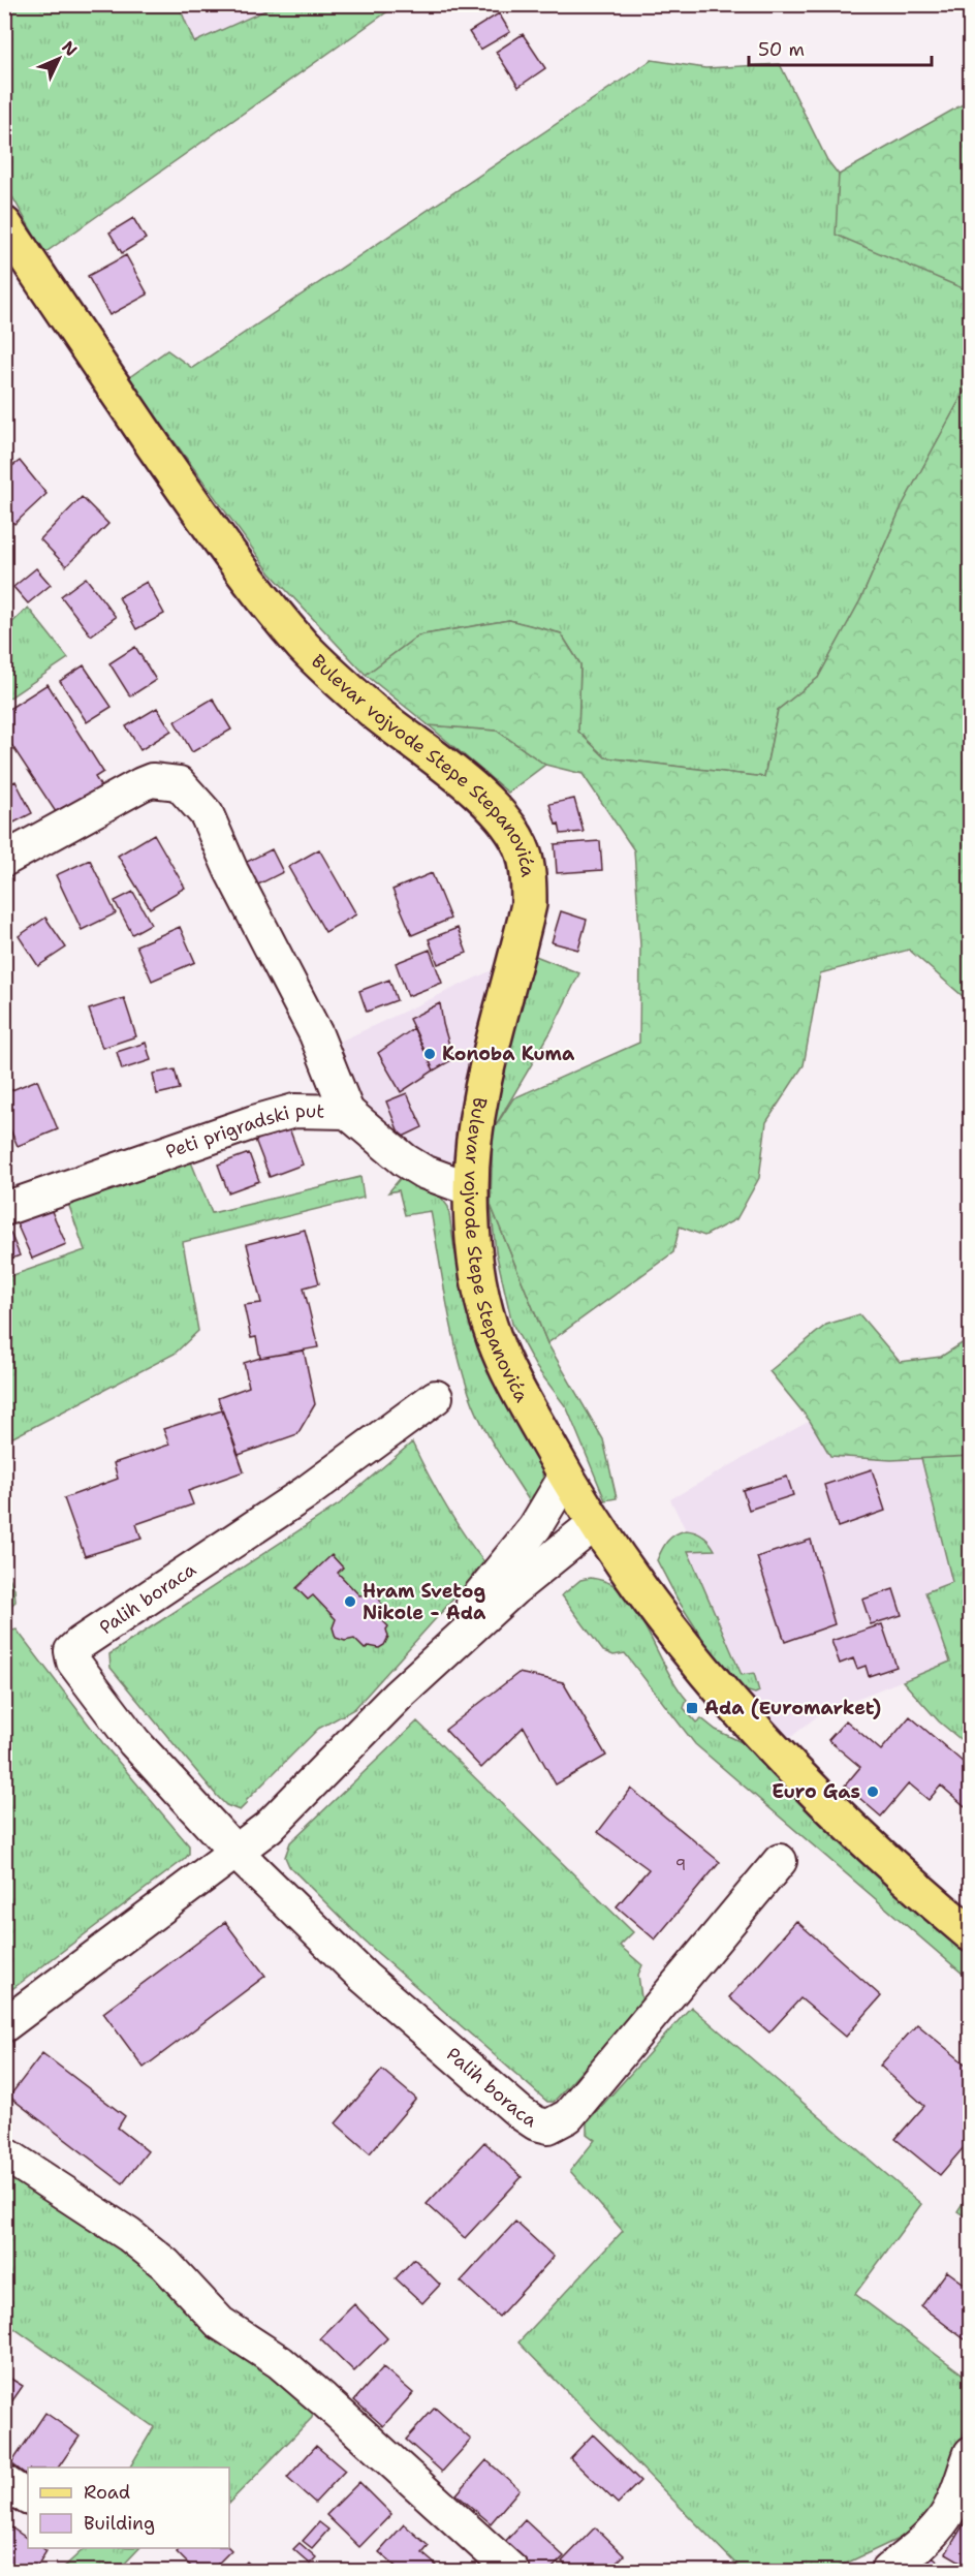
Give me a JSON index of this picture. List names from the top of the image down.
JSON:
{
  "streets": {
    "main road": ["Bulevar vojvode Stepe Stepanovića"],
    "street": ["Peti prigradski put", "Palih boraca"]
  },
  "crossings": [
    ["Bulevar vojvode Stepe Stepanovića", "Peti prigradski put"]
  ],
  "places": {
    "other": ["Konoba Kuma", "Hram Svetog Nikole - Ada", "Euro Gas"],
    "transit": ["Ada (Euromarket)"]
  },
  "house_numbers": ["9"],
  "legend": ["Road", "Building"],
  "scale_bar": "50 m",
  "north": "top right"
}
